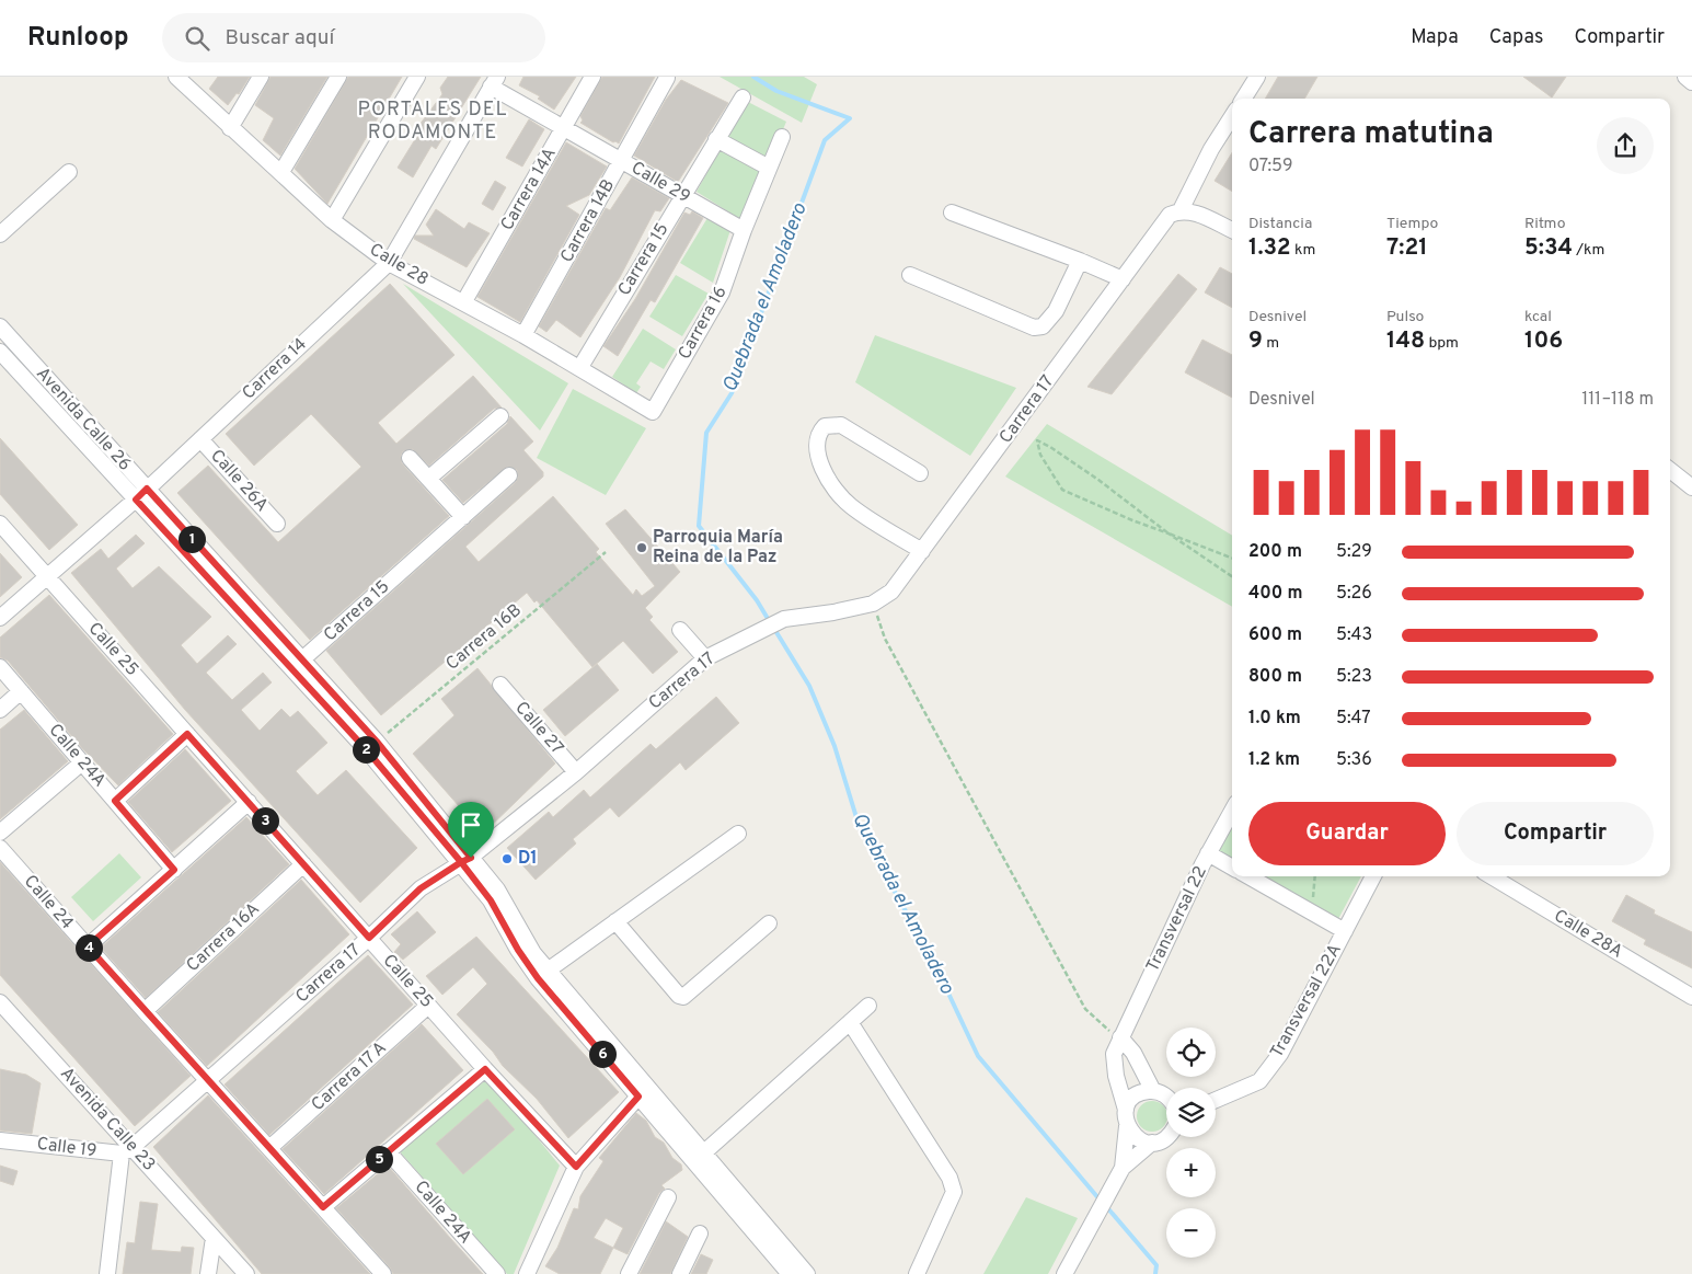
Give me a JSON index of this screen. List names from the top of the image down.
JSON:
{
  "streets": {
    "street": [
      "Calle 29",
      "Carrera 14A",
      "Carrera 14B",
      "Carrera 15",
      "Calle 28",
      "Carrera 16",
      "Carrera 14",
      "Carrera 17",
      "Avenida Calle 26",
      "Calle 26A",
      "Calle 25",
      "Calle 27",
      "Calle 24A",
      "Calle 24",
      "Transversal 22",
      "Calle 28A",
      "Carrera 16A",
      "Transversal 22A",
      "Carrera 17 A",
      "Avenida Calle 23",
      "Calle 19"
    ],
    "path": ["Carrera 16B"]
  },
  "crossings": [
    ["Calle 29", "Carrera 14A"],
    ["Calle 29", "Carrera 14B"],
    ["Calle 29", "Carrera 15"],
    ["Calle 29", "Carrera 16"],
    ["Calle 29", "Carrera 14"],
    ["Carrera 14A", "Calle 28"],
    ["Carrera 14B", "Calle 28"],
    ["Carrera 15", "Calle 28"],
    ["Carrera 15", "Avenida Calle 26"],
    ["Calle 28", "Carrera 16"],
    ["Calle 28", "Carrera 14"],
    ["Carrera 14", "Avenida Calle 26"],
    ["Carrera 14", "Calle 26A"],
    ["Carrera 14", "Calle 25"],
    ["Carrera 17", "Avenida Calle 26"],
    ["Carrera 17", "Calle 25"],
    ["Carrera 17", "Calle 27"],
    ["Carrera 17", "Calle 24"],
    ["Carrera 17", "Avenida Calle 23"],
    ["Carrera 17", "Calle 19"],
    ["Avenida Calle 26", "Carrera 16B"],
    ["Calle 25", "Carrera 16A"],
    ["Calle 25", "Carrera 17 A"],
    ["Calle 24", "Carrera 16A"],
    ["Calle 24", "Carrera 17 A"],
    ["Avenida Calle 23", "Calle 19"]
  ],
  "districts": ["PORTALES DEL RODAMONTE"],
  "water": ["Quebrada el Amoladero"],
  "places": ["Parroquia María Reina de la Paz", "D1"],
  "page": {
    "header": "Runloop",
    "search": "Buscar aquí",
    "nav": ["Mapa", "Capas", "Compartir"],
    "heading": ["Carrera matutina", "07:59"],
    "stats": [
      ["Distancia", "1.32 km"],
      ["Tiempo", "7:21"],
      ["Ritmo", "5:34 /km"],
      ["Desnivel", "9 m"],
      ["Pulso", "148 bpm"],
      ["kcal", "106"]
    ],
    "chart": ["Desnivel", "111–118 m"],
    "pins": [
      "1",
      "2",
      "3",
      "4",
      "6",
      "5"
    ],
    "list": [
      {
        "name": "200 m",
        "note": "5:29"
      },
      {
        "name": "400 m",
        "note": "5:26"
      },
      {
        "name": "600 m",
        "note": "5:43"
      },
      {
        "name": "800 m",
        "note": "5:23"
      },
      {
        "name": "1.0 km",
        "note": "5:47"
      },
      {
        "name": "1.2 km",
        "note": "5:36"
      }
    ],
    "buttons": ["Guardar", "Compartir"],
    "map_buttons": ["+", "−"]
  }
}
